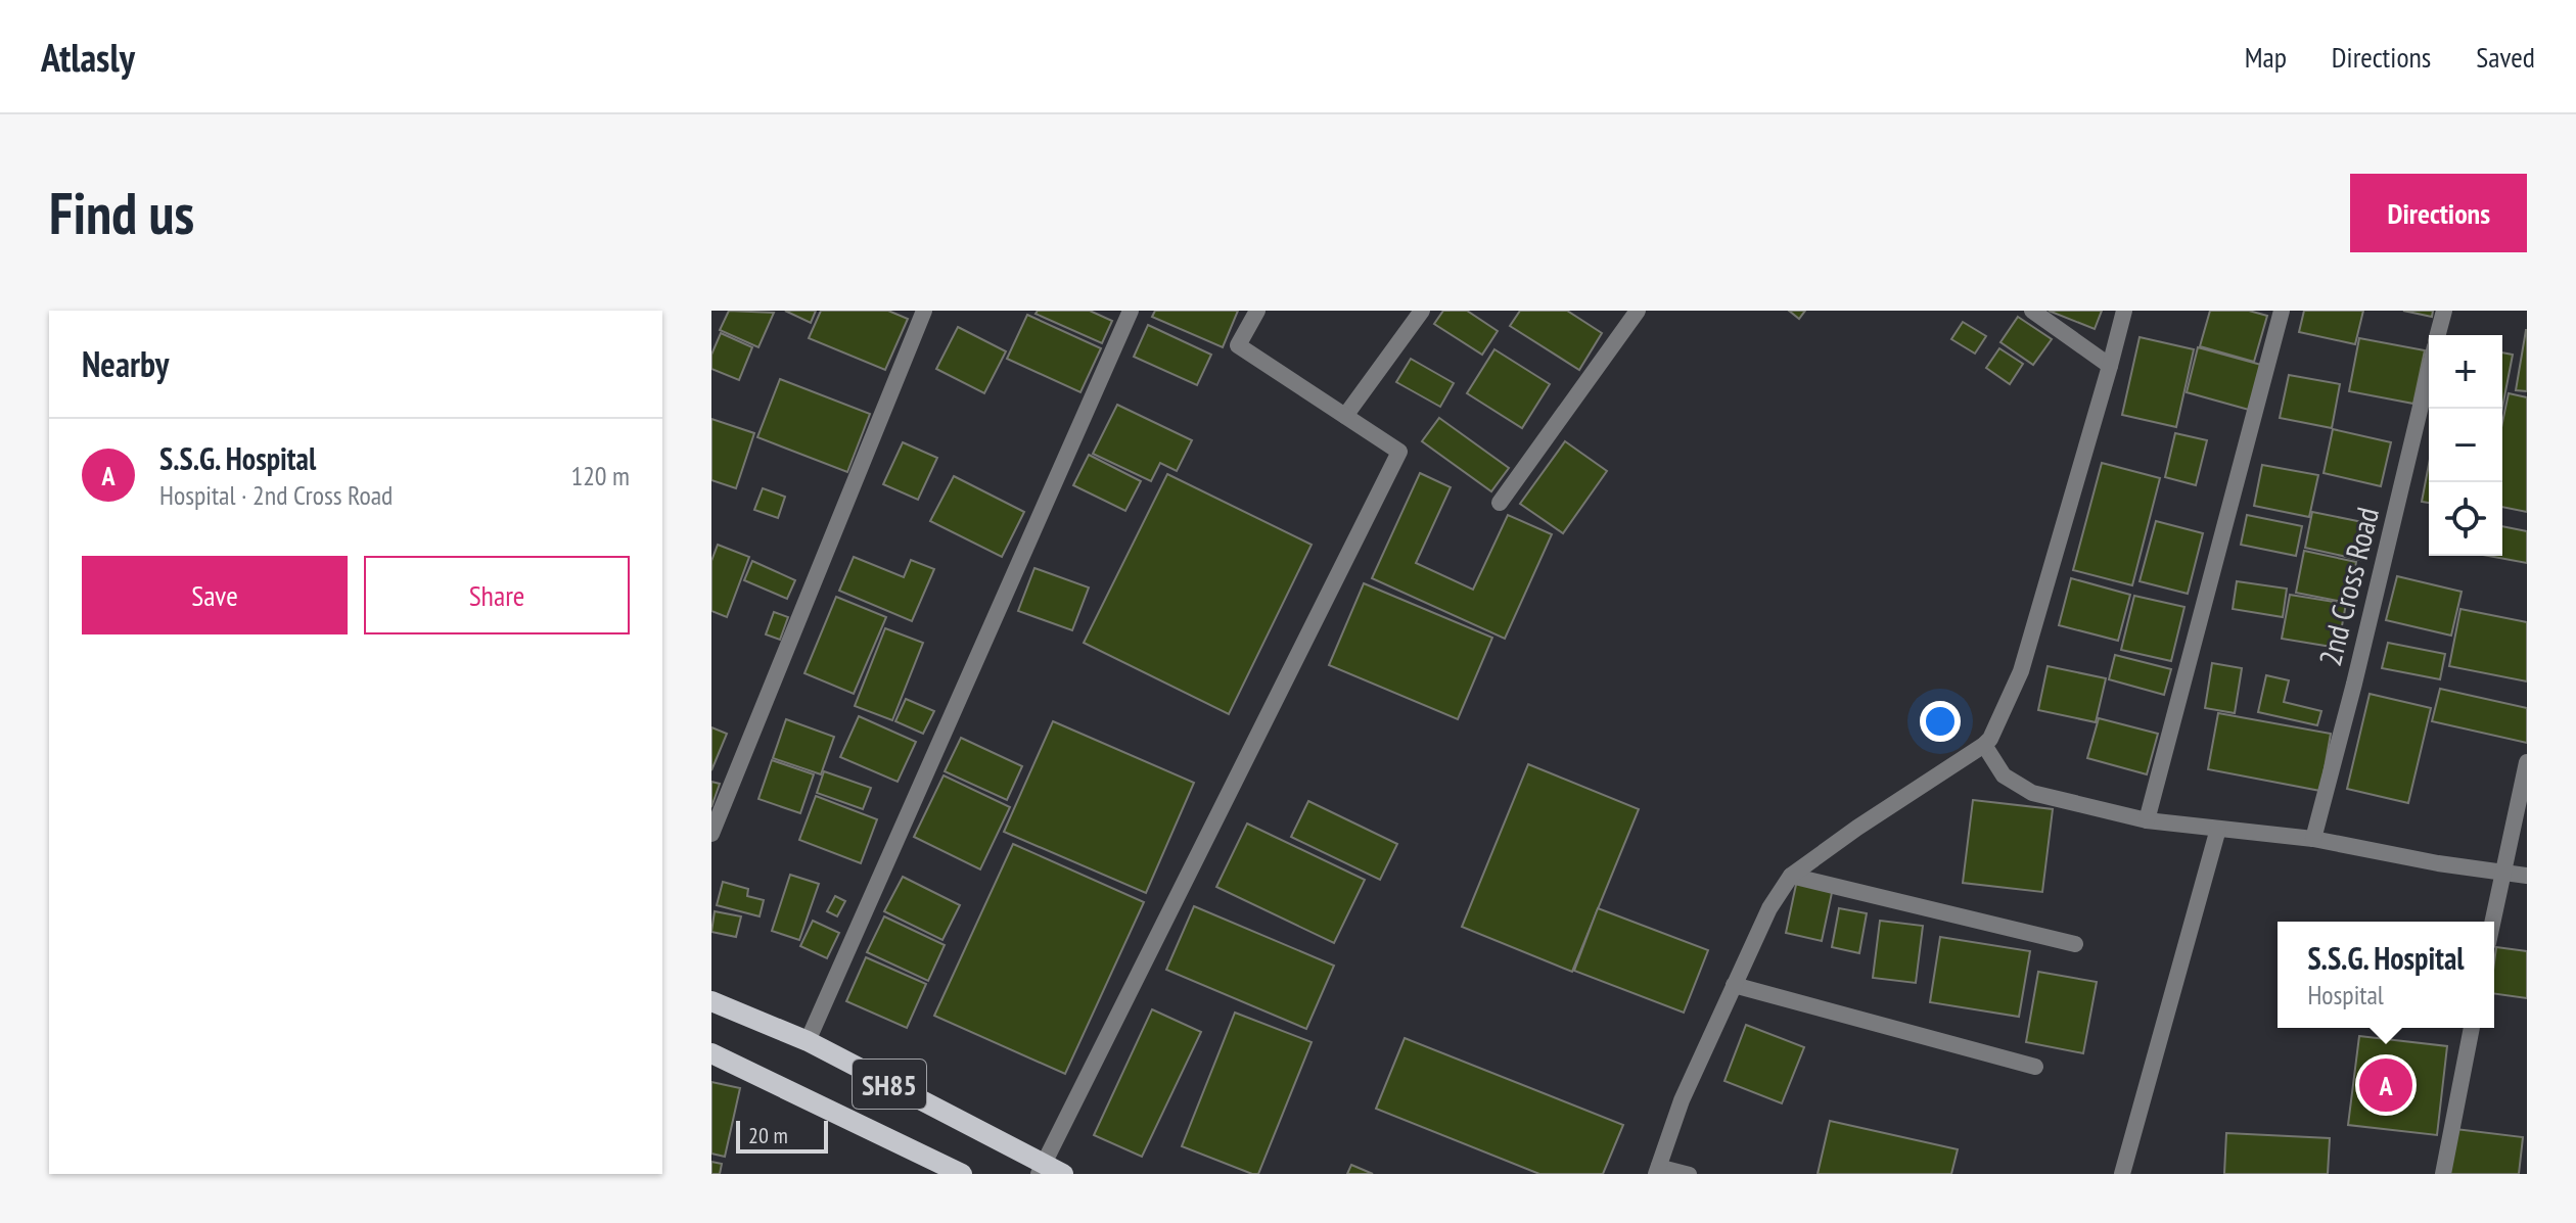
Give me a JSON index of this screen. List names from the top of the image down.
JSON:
{
  "streets": {
    "main road": ["SH85"],
    "street": ["2nd Cross Road"]
  },
  "scale_bar": "20 m",
  "page": {
    "header": "Atlasly",
    "nav": ["Map", "Directions", "Saved"],
    "buttons": [
      "Directions",
      ["Save", "Share"]
    ],
    "title": "Find us",
    "heading": "Nearby",
    "map_buttons": ["+", "−"],
    "list": [
      {
        "mark": "A",
        "name": "S.S.G. Hospital",
        "note": "Hospital · 2nd Cross Road",
        "value": "120 m"
      }
    ],
    "popup": ["S.S.G. Hospital", "Hospital"],
    "pins": "A",
    "scale": "20 m"
  }
}
